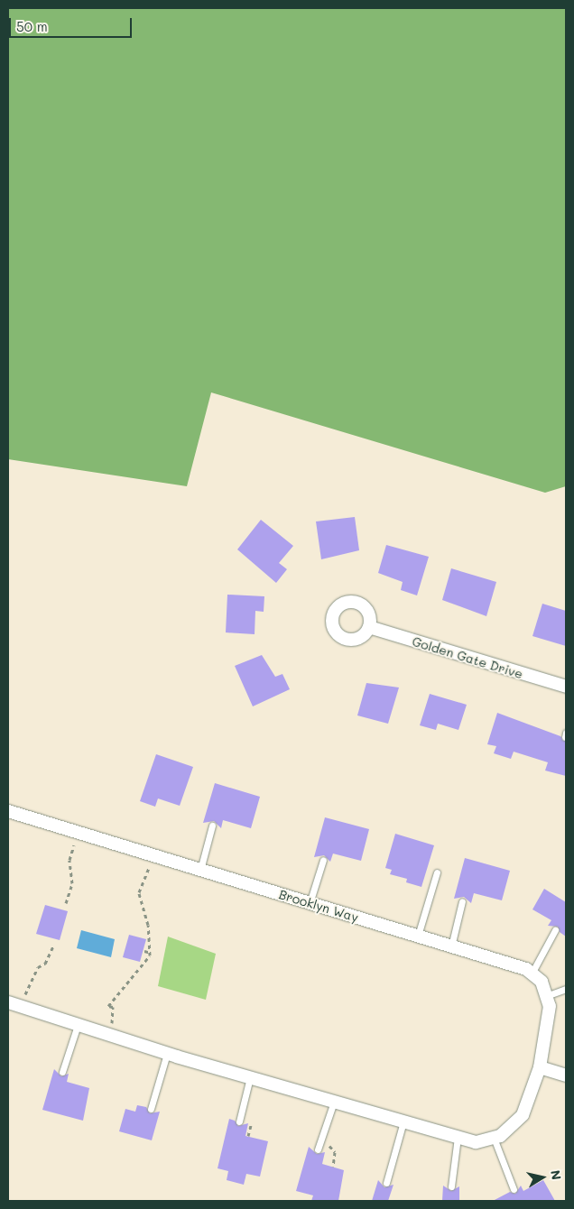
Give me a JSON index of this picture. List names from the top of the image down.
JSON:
{
  "streets": {
    "street": ["Golden Gate Drive", "Brooklyn Way"]
  },
  "scale_bar": "50 m",
  "north": "right"
}
